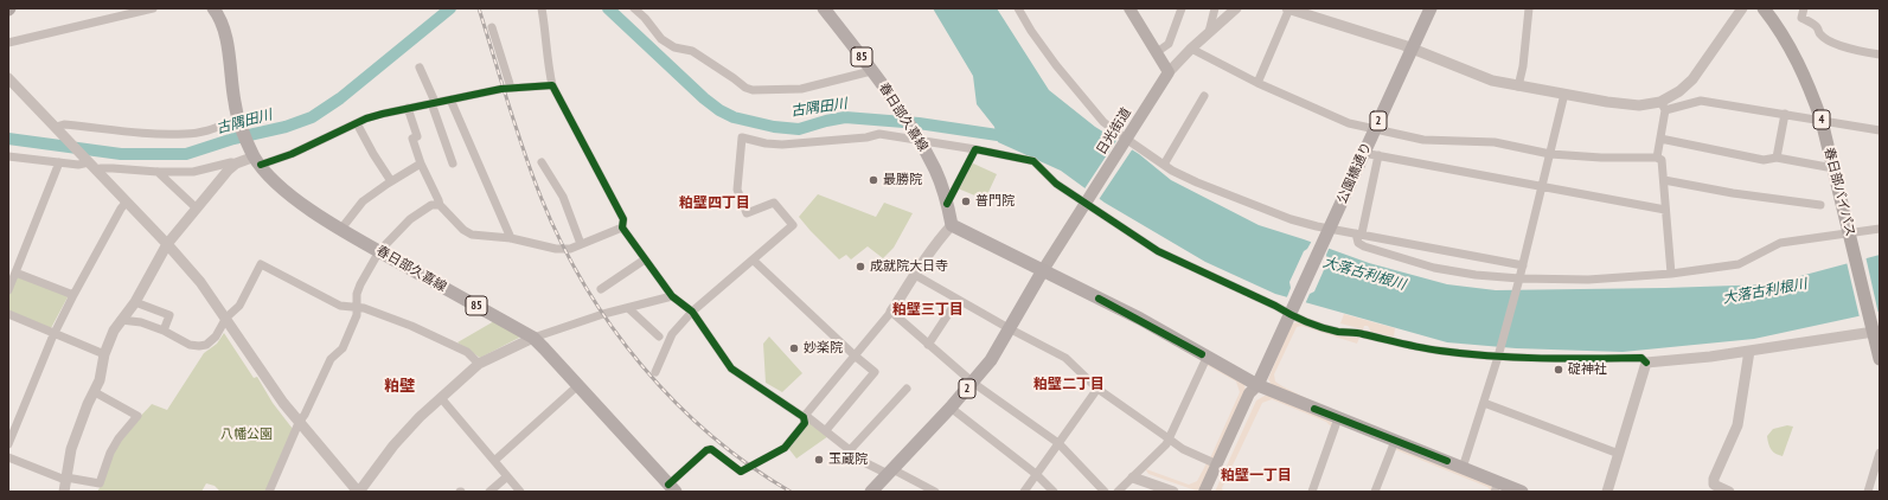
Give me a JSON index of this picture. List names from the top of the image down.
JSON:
{
  "streets": {
    "highway": ["4", "春日部バイパス"],
    "main road": [
      "85",
      "春日部久喜線",
      "2",
      "日光街道",
      "公園橋通り"
    ]
  },
  "crossings": [
    ["2", "日光街道"],
    ["2", "公園橋通り"]
  ],
  "districts": [
    "粕壁四丁目",
    "粕壁三丁目",
    "粕壁二丁目",
    "粕壁",
    "粕壁一丁目"
  ],
  "water": ["古隅田川", "大落古利根川"],
  "parks": ["八幡公園"],
  "places": [
    "最勝院",
    "普門院",
    "成就院大日寺",
    "妙楽院",
    "碇神社",
    "玉蔵院"
  ]
}
